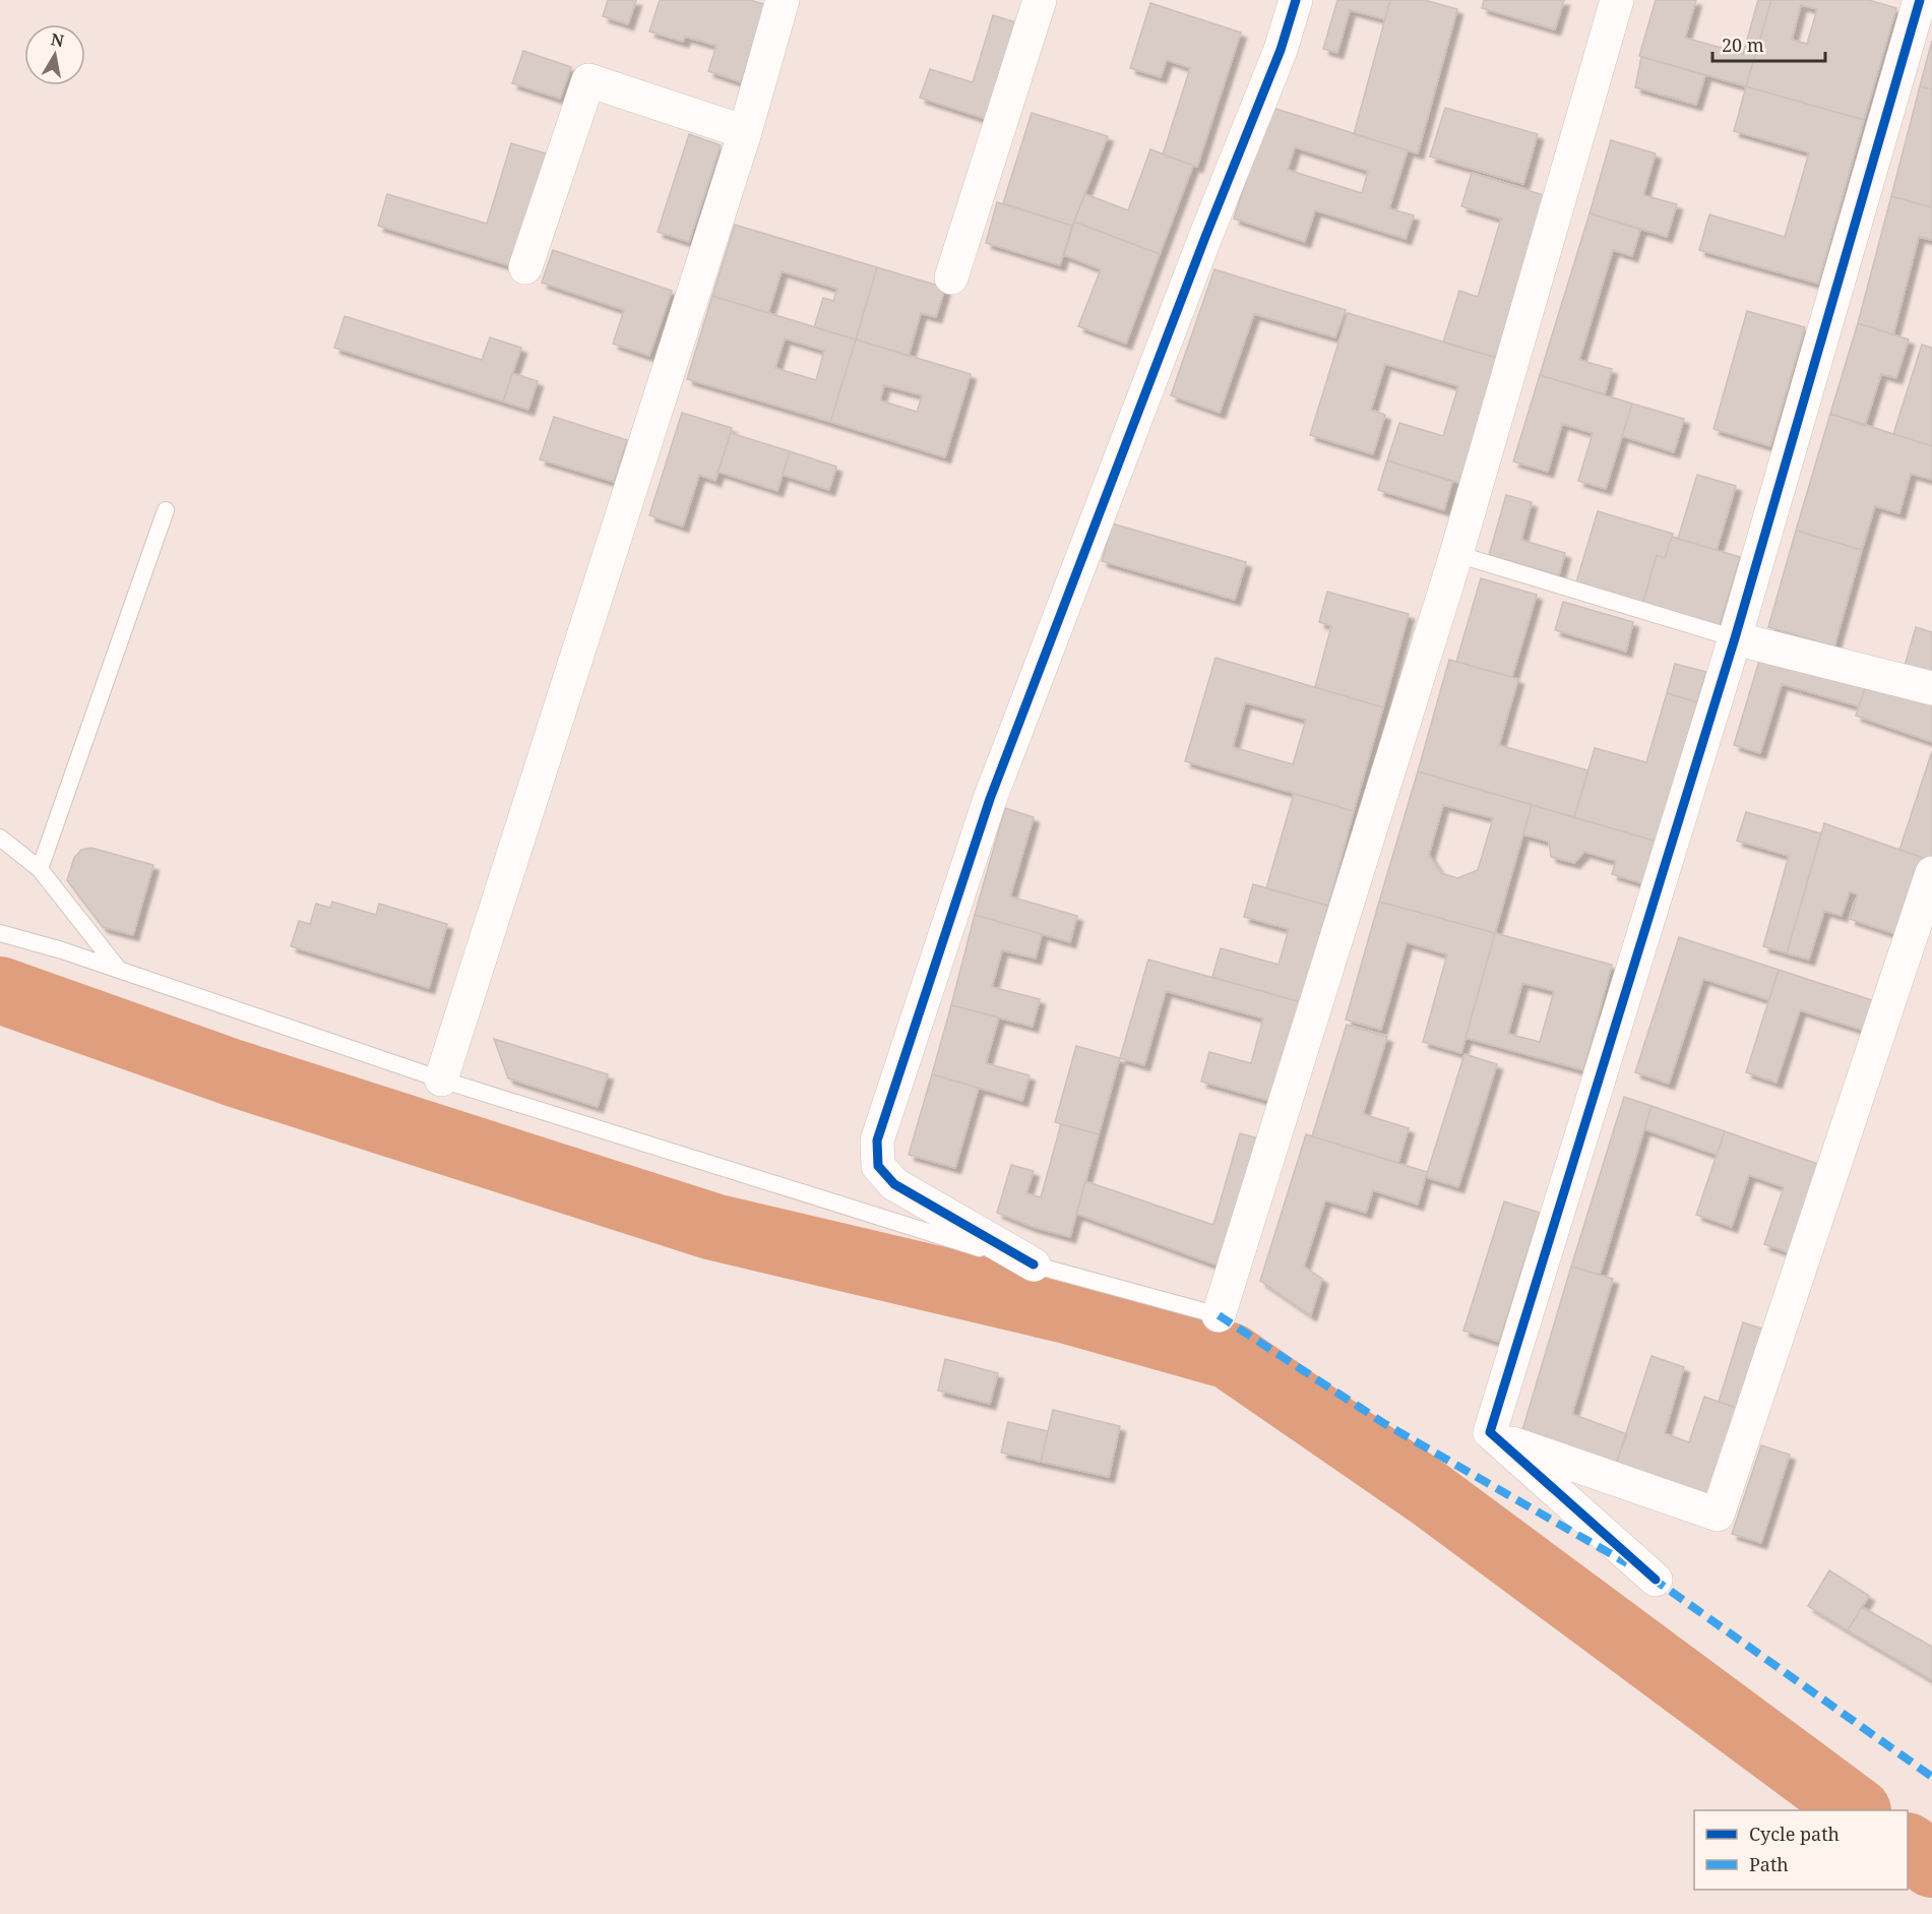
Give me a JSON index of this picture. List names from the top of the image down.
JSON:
{
  "legend": ["Cycle path", "Path"],
  "scale_bar": "20 m",
  "north": "top"
}
